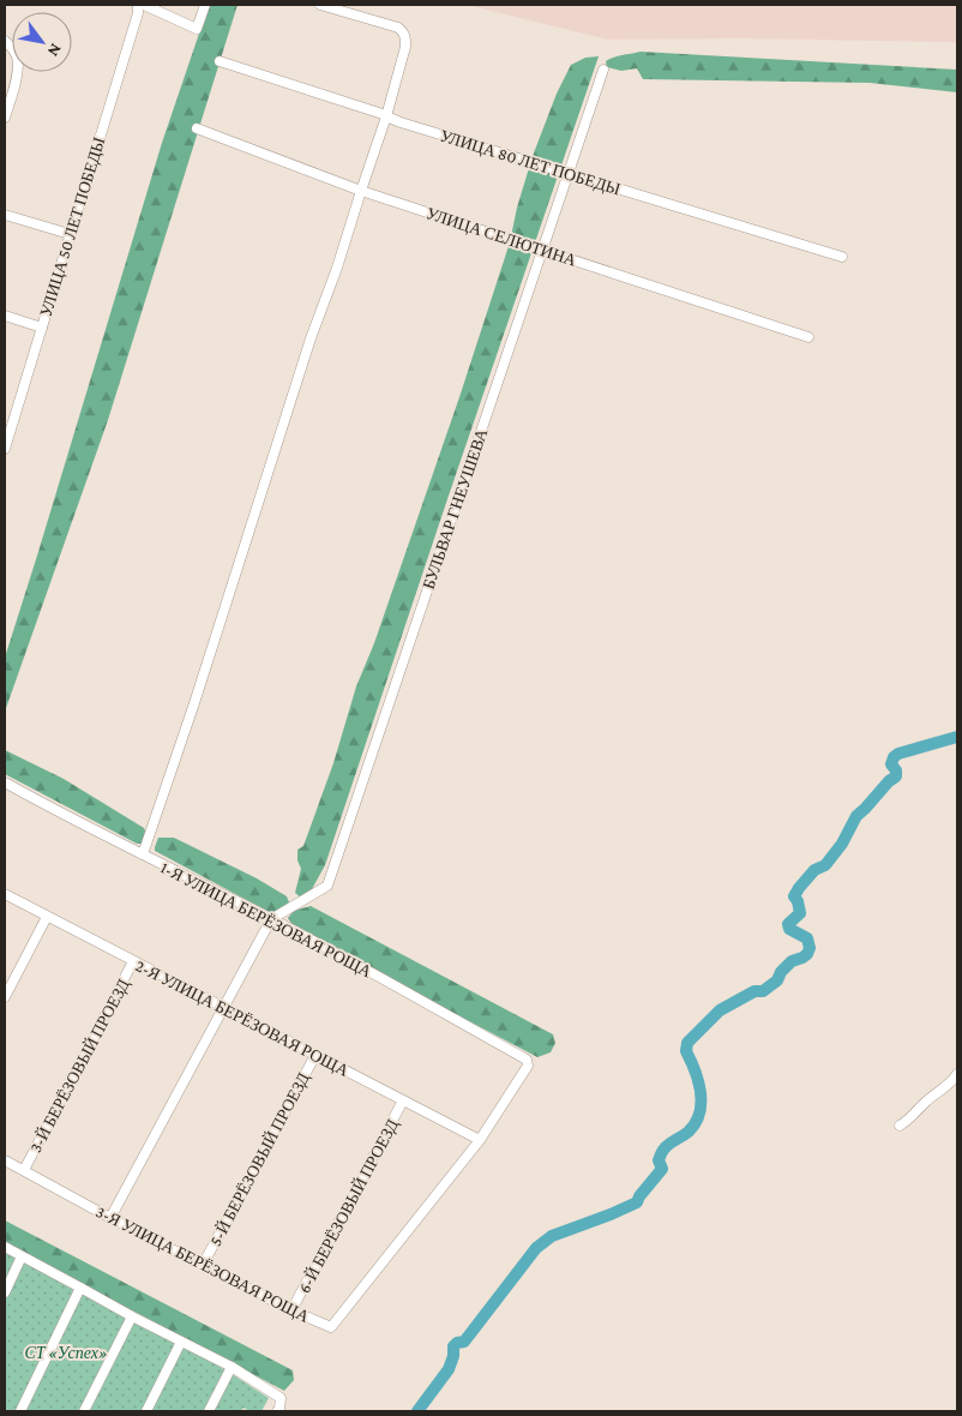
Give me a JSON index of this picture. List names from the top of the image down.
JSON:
{
  "streets": {
    "street": [
      "УЛИЦА 80 ЛЕТ ПОБЕДЫ",
      "УЛИЦА 50 ЛЕТ ПОБЕДЫ",
      "УЛИЦА СЕЛЮТИНА",
      "БУЛЬВАР ГНЕУШЕВА",
      "1-Я УЛИЦА БЕРЁЗОВАЯ РОЩА",
      "2-Я УЛИЦА БЕРЁЗОВАЯ РОЩА",
      "3-Й БЕРЁЗОВЫЙ ПРОЕЗД",
      "5-Й БЕРЁЗОВЫЙ ПРОЕЗД",
      "6-Й БЕРЁЗОВЫЙ ПРОЕЗД",
      "3-Я УЛИЦА БЕРЁЗОВАЯ РОЩА"
    ]
  },
  "crossings": [
    ["УЛИЦА 80 ЛЕТ ПОБЕДЫ", "БУЛЬВАР ГНЕУШЕВА"],
    ["УЛИЦА СЕЛЮТИНА", "БУЛЬВАР ГНЕУШЕВА"],
    ["БУЛЬВАР ГНЕУШЕВА", "1-Я УЛИЦА БЕРЁЗОВАЯ РОЩА"],
    ["1-Я УЛИЦА БЕРЁЗОВАЯ РОЩА", "3-Я УЛИЦА БЕРЁЗОВАЯ РОЩА"],
    ["2-Я УЛИЦА БЕРЁЗОВАЯ РОЩА", "3-Й БЕРЁЗОВЫЙ ПРОЕЗД"],
    ["2-Я УЛИЦА БЕРЁЗОВАЯ РОЩА", "5-Й БЕРЁЗОВЫЙ ПРОЕЗД"],
    ["2-Я УЛИЦА БЕРЁЗОВАЯ РОЩА", "6-Й БЕРЁЗОВЫЙ ПРОЕЗД"],
    ["2-Я УЛИЦА БЕРЁЗОВАЯ РОЩА", "3-Я УЛИЦА БЕРЁЗОВАЯ РОЩА"],
    ["3-Й БЕРЁЗОВЫЙ ПРОЕЗД", "3-Я УЛИЦА БЕРЁЗОВАЯ РОЩА"],
    ["5-Й БЕРЁЗОВЫЙ ПРОЕЗД", "3-Я УЛИЦА БЕРЁЗОВАЯ РОЩА"],
    ["6-Й БЕРЁЗОВЫЙ ПРОЕЗД", "3-Я УЛИЦА БЕРЁЗОВАЯ РОЩА"]
  ],
  "parks": ["СТ «Успех»"],
  "north": "bottom right"
}
